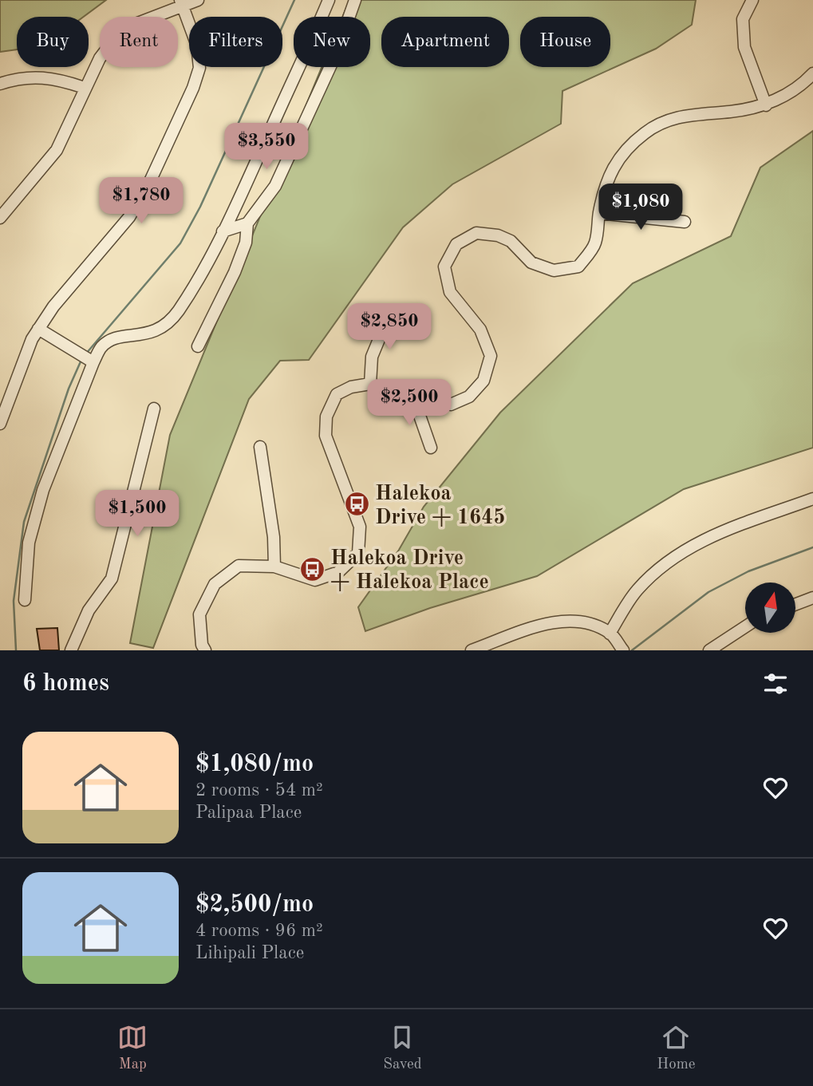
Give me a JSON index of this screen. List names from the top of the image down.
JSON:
{
  "places": {
    "bus stop": ["Halekoa Drive + 1645", "Halekoa Drive + Halekoa Place"]
  },
  "north": "top",
  "page": {
    "chip": [
      "Buy",
      "Rent",
      "Filters",
      "New",
      "Apartment",
      "House"
    ],
    "price": [
      "$3,550",
      "$1,780",
      "$1,080",
      "$2,850",
      "$2,500",
      "$1,500"
    ],
    "heading": "6 homes",
    "list": [
      {
        "name": "$1,080/mo",
        "note": "2 rooms · 54 m² · Palipaa Place"
      },
      {
        "name": "$2,500/mo",
        "note": "4 rooms · 96 m² · Lihipali Place"
      }
    ],
    "tabs": ["Map", "Saved", "Home"]
  }
}
